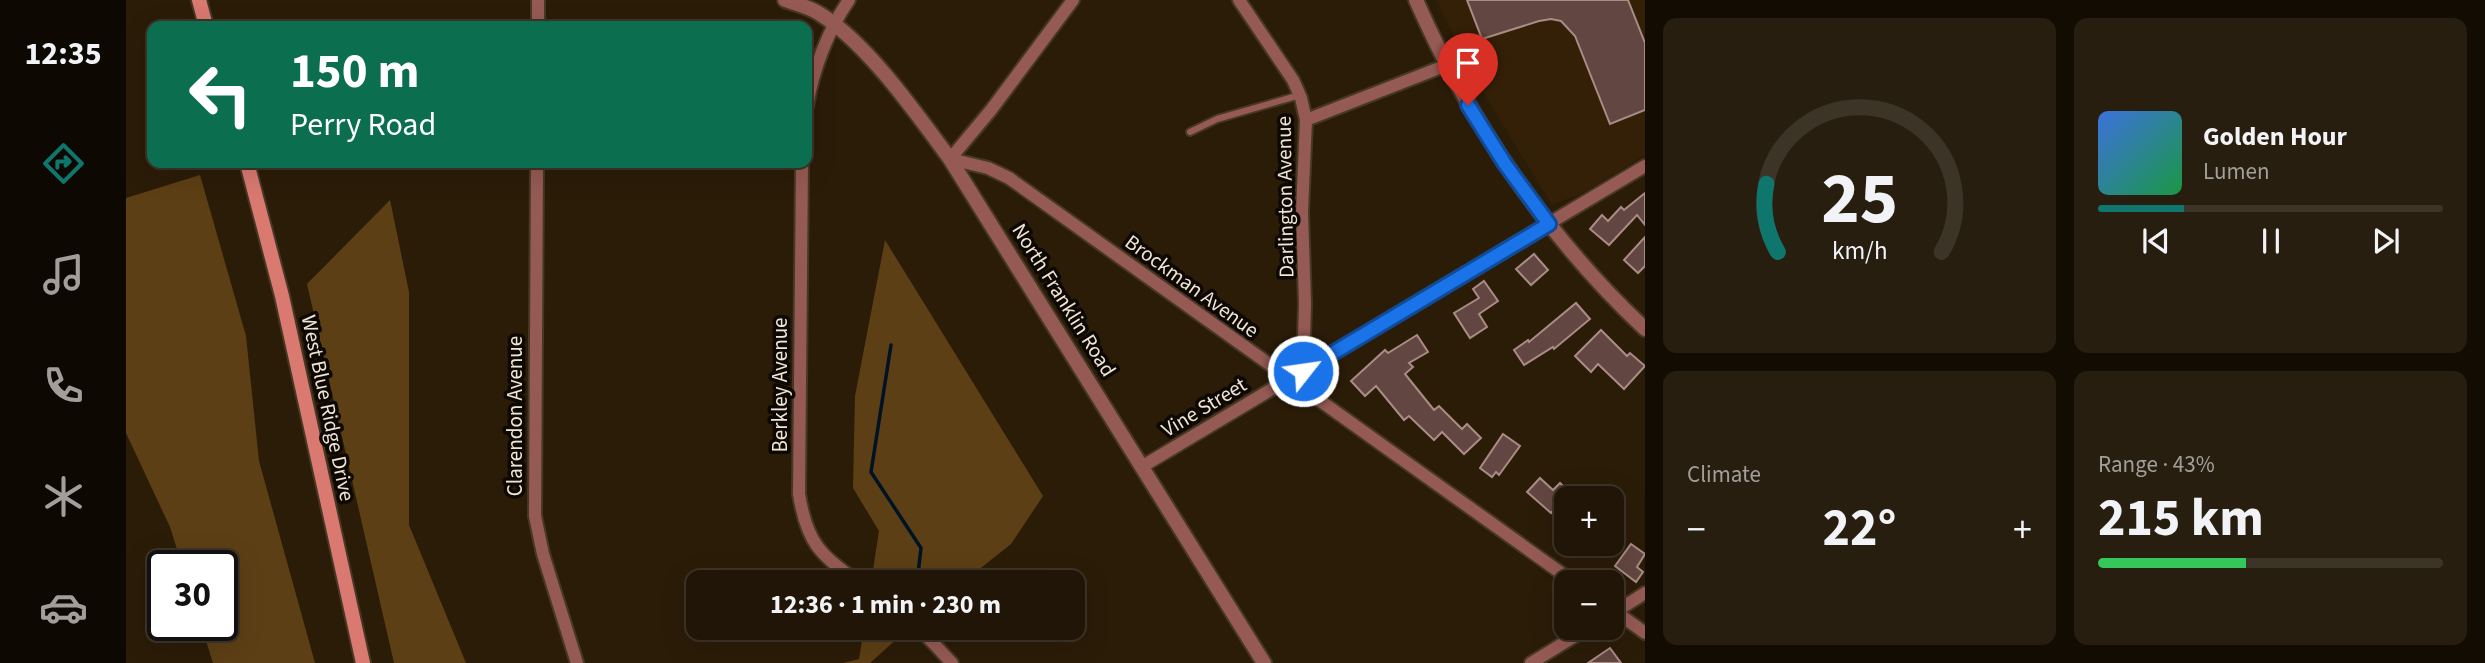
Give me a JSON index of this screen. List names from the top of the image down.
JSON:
{
  "streets": {
    "main road": ["West Blue Ridge Drive"],
    "street": [
      "Darlington Avenue",
      "Brockman Avenue",
      "North Franklin Road",
      "Berkley Avenue",
      "Vine Street",
      "Clarendon Avenue"
    ]
  },
  "crossings": [
    ["Darlington Avenue", "Vine Street"],
    ["Brockman Avenue", "North Franklin Road"],
    ["Brockman Avenue", "Vine Street"],
    ["North Franklin Road", "Vine Street"]
  ],
  "page": {
    "tabs": "12:35",
    "turn": ["150 m", "Perry Road"],
    "song": ["Golden Hour", "Lumen"],
    "tile": [
      "Climate",
      ["Range · 43%", "215 km"]
    ],
    "map_buttons": ["+", "−"],
    "heat": ["−", "22°", "+"],
    "limit": "30",
    "trip": "12:36 · 1 min · 230 m",
    "gauge": ["25", "km/h"]
  }
}
